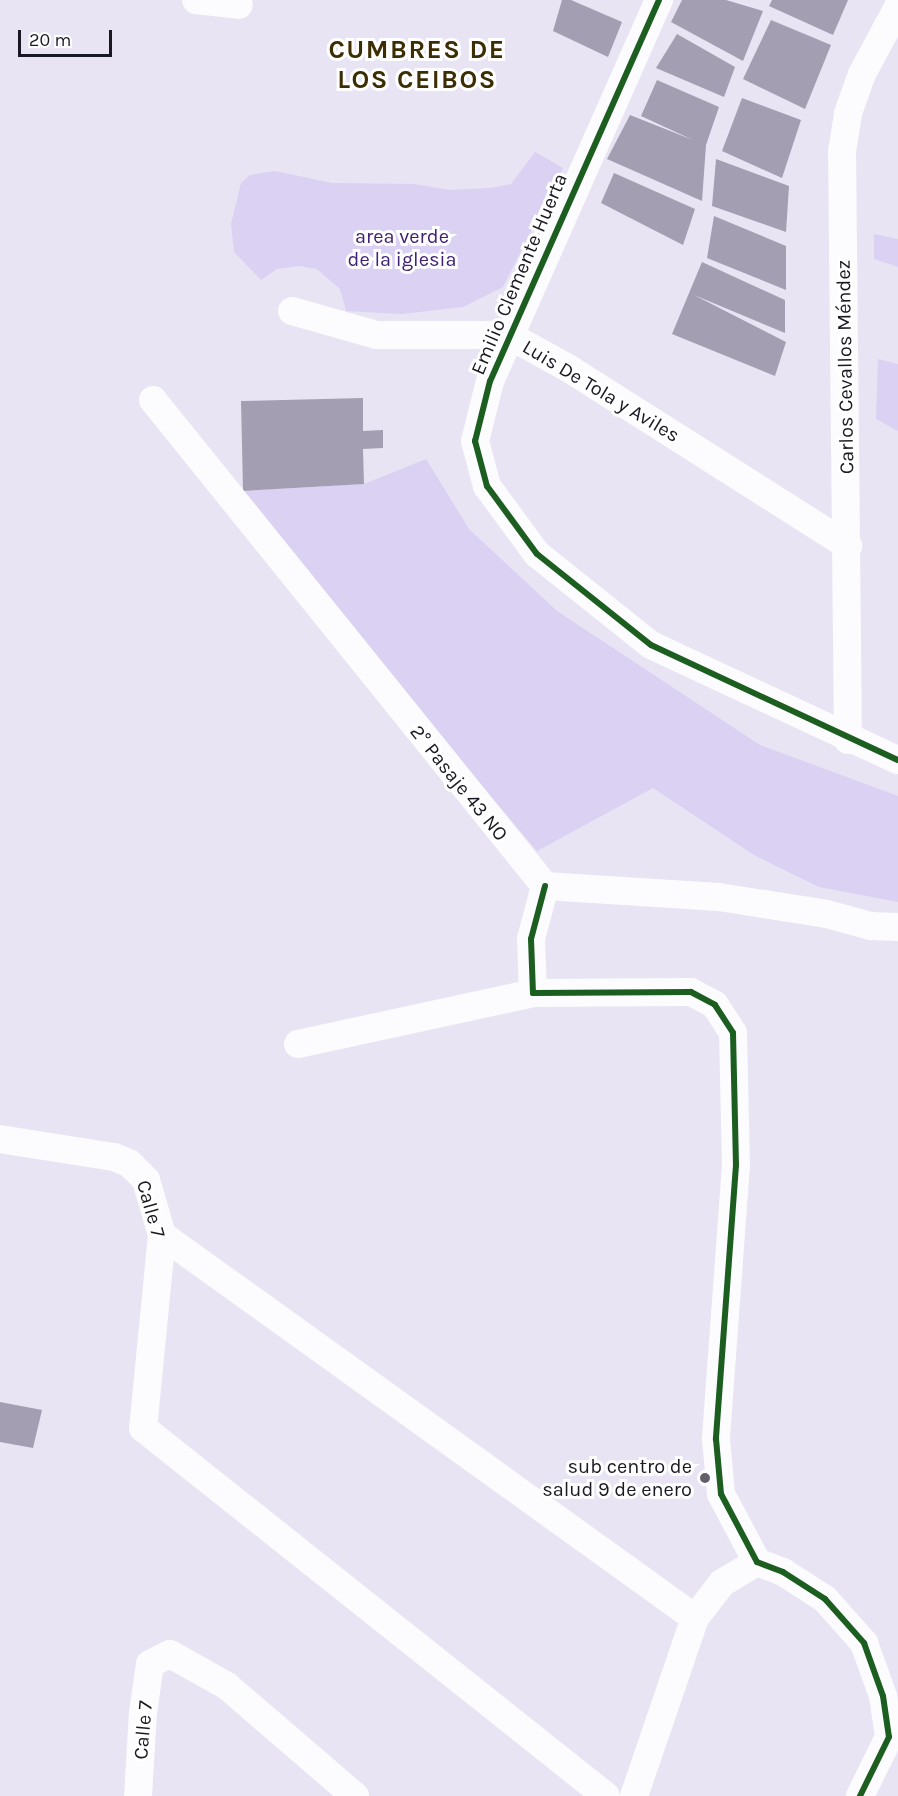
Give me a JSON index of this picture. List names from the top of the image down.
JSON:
{
  "streets": {
    "street": [
      "Emilio Clemente Huerta",
      "Carlos Cevallos Méndez",
      "Luis De Tola y Aviles",
      "2° Pasaje 43 NO",
      "Calle 7"
    ]
  },
  "crossings": [
    ["Emilio Clemente Huerta", "Carlos Cevallos Méndez"],
    ["Emilio Clemente Huerta", "Luis De Tola y Aviles"],
    ["Carlos Cevallos Méndez", "Luis De Tola y Aviles"]
  ],
  "districts": ["CUMBRES DE LOS CEIBOS"],
  "parks": ["area verde de la iglesia"],
  "places": ["sub centro de salud 9 de enero"],
  "scale_bar": "20 m"
}
